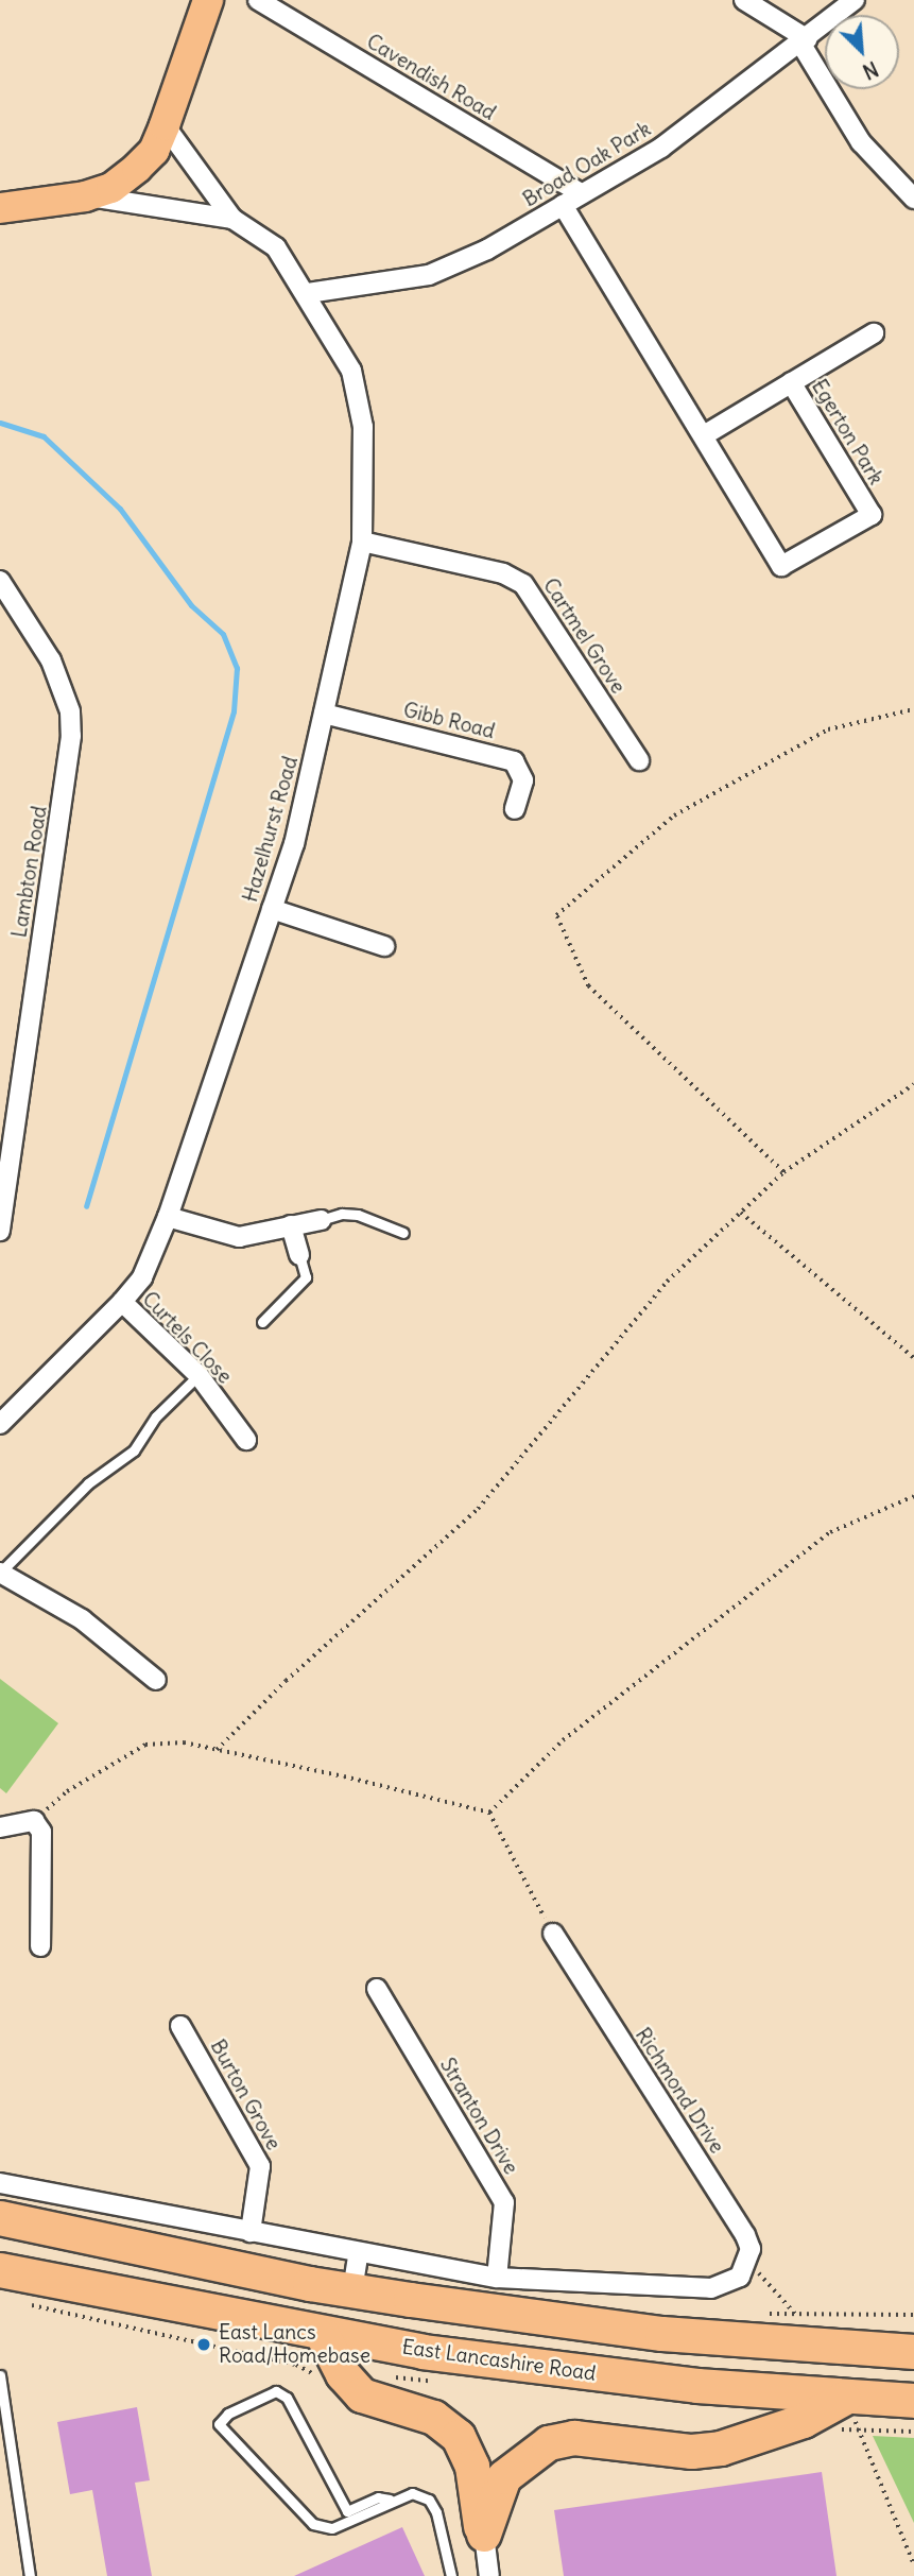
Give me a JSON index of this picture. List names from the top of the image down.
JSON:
{
  "streets": {
    "highway": ["East Lancashire Road"],
    "street": [
      "Cavendish Road",
      "Broad Oak Park",
      "Egerton Park",
      "Cartmel Grove",
      "Gibb Road",
      "Hazelhurst Road",
      "Lambton Road",
      "Curtels Close",
      "Richmond Drive",
      "Burton Grove",
      "Stranton Drive"
    ]
  },
  "crossings": [
    ["Cavendish Road", "Broad Oak Park"],
    ["Broad Oak Park", "Egerton Park"],
    ["Broad Oak Park", "Hazelhurst Road"],
    ["Cartmel Grove", "Hazelhurst Road"],
    ["Gibb Road", "Hazelhurst Road"],
    ["Hazelhurst Road", "Curtels Close"]
  ],
  "places": ["East Lancs Road/Homebase"],
  "north": "bottom right"
}
